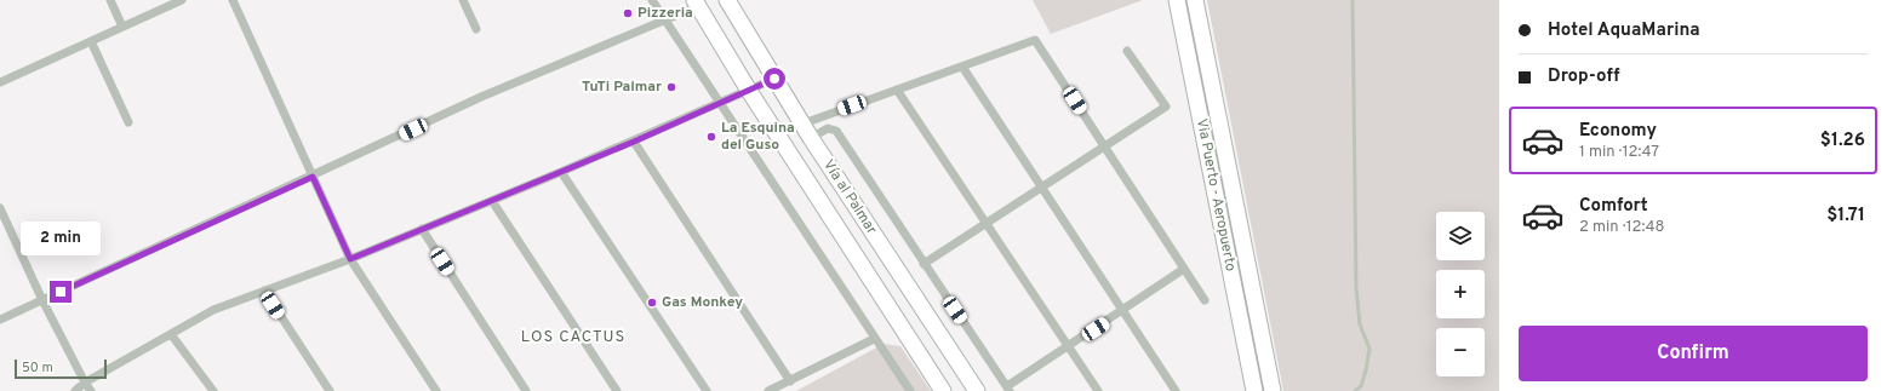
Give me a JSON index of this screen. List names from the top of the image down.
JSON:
{
  "streets": {
    "main road": ["Via Puerto - Aeropuerto", "Vía al Palmar"]
  },
  "districts": ["LOS CACTUS"],
  "places": [
    "Pizzeria",
    "TuTi Palmar",
    "La Esquina del Guso",
    "Gas Monkey"
  ],
  "scale_bar": "50 m",
  "page": {
    "banner": ["Hotel AquaMarina", "Drop-off"],
    "list": [
      {
        "name": "Economy",
        "note": "1 min · 12:47",
        "value": "$1.26"
      },
      {
        "name": "Comfort",
        "note": "2 min · 12:48",
        "value": "$1.71"
      }
    ],
    "map_buttons": ["+", "−"],
    "bubble": "2 min",
    "buttons": "Confirm",
    "scale": "50 m"
  }
}
